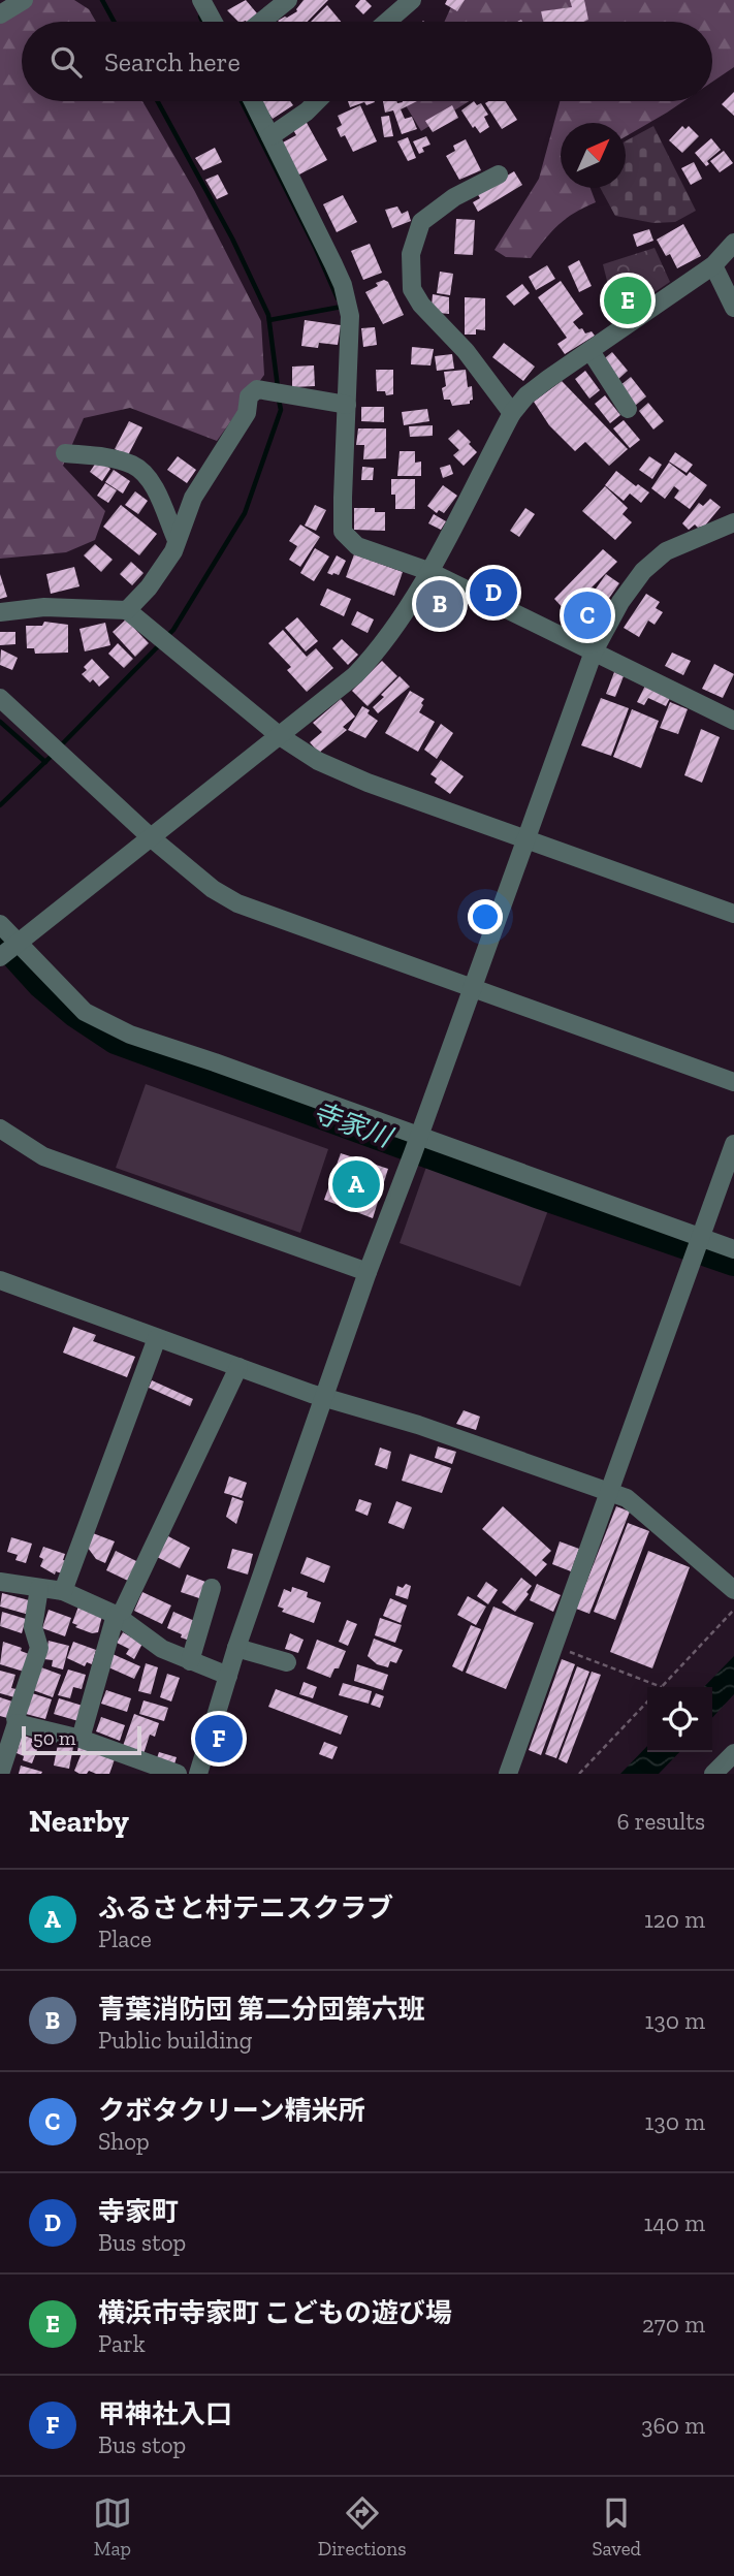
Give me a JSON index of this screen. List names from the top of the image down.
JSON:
{
  "water": ["寺家川"],
  "scale_bar": "50 m",
  "north": "top right",
  "page": {
    "search": "Search here",
    "pins": [
      "E",
      "D",
      "B",
      "C",
      "A",
      "F"
    ],
    "scale": "50 m",
    "heading": ["Nearby", "6 results"],
    "list": [
      {
        "mark": "A",
        "name": "ふるさと村テニスクラブ",
        "note": "Place",
        "value": "120 m"
      },
      {
        "mark": "B",
        "name": "青葉消防団 第二分団第六班",
        "note": "Public building",
        "value": "130 m"
      },
      {
        "mark": "C",
        "name": "クボタクリーン精米所",
        "note": "Shop",
        "value": "130 m"
      },
      {
        "mark": "D",
        "name": "寺家町",
        "note": "Bus stop",
        "value": "140 m"
      },
      {
        "mark": "E",
        "name": "横浜市寺家町 こどもの遊び場",
        "note": "Park",
        "value": "270 m"
      },
      {
        "mark": "F",
        "name": "甲神社入口",
        "note": "Bus stop",
        "value": "360 m"
      }
    ],
    "nav": ["Map", "Directions", "Saved"]
  }
}
